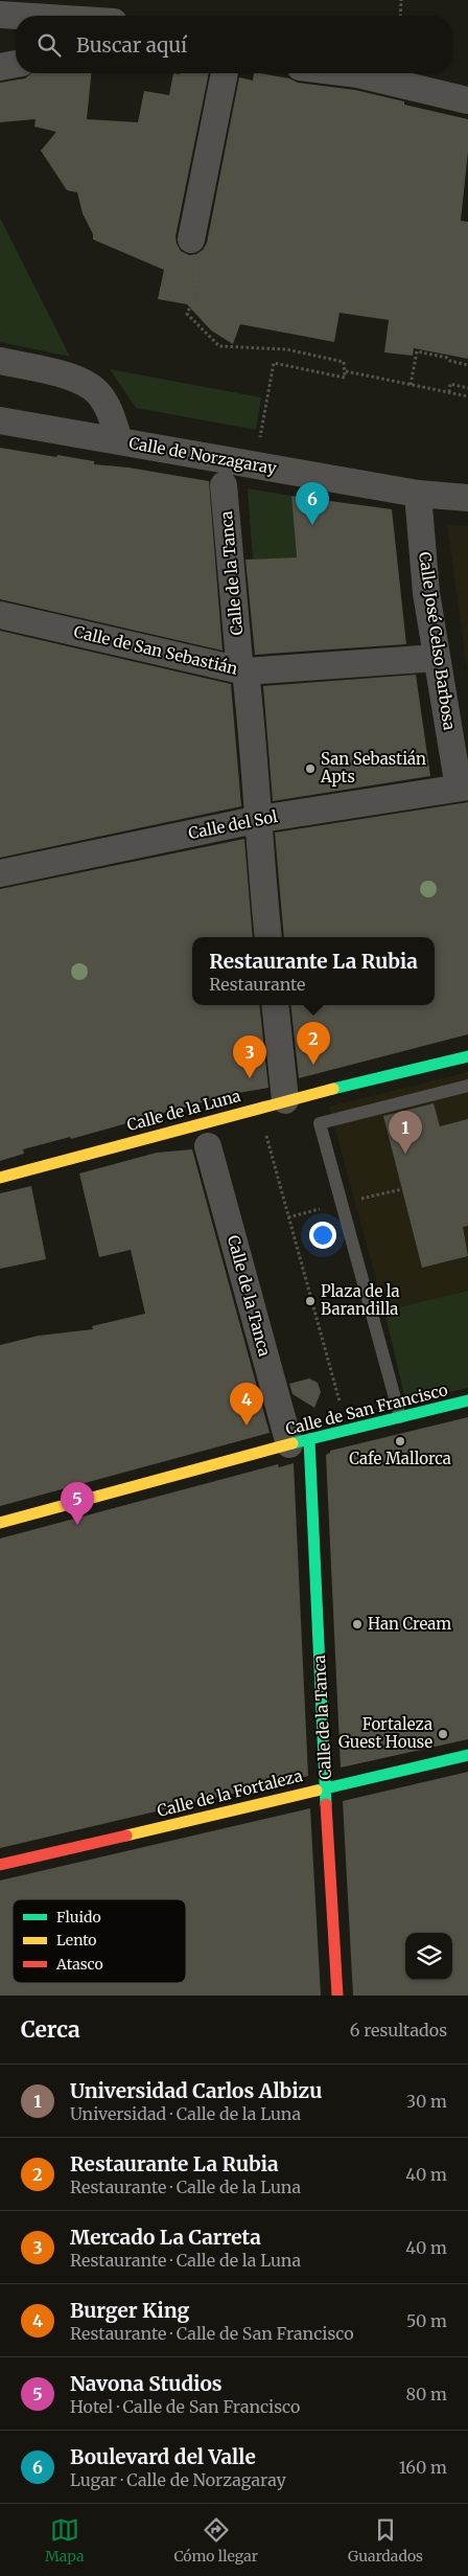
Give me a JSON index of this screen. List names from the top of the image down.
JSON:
{
  "streets": {
    "street": [
      "Calle de Norzagaray",
      "Calle de la Tanca",
      "Calle José Celso Barbosa",
      "Calle de San Sebastián",
      "Calle del Sol",
      "Calle de la Luna",
      "Calle de San Francisco",
      "Calle de la Fortaleza"
    ]
  },
  "crossings": [
    ["Calle de Norzagaray", "Calle José Celso Barbosa"],
    ["Calle de la Tanca", "Calle de San Sebastián"],
    ["Calle de la Tanca", "Calle del Sol"],
    ["Calle de la Tanca", "Calle de San Francisco"],
    ["Calle de la Tanca", "Calle de la Fortaleza"],
    ["Calle José Celso Barbosa", "Calle de San Sebastián"],
    ["Calle José Celso Barbosa", "Calle del Sol"]
  ],
  "places": [
    "San Sebastián Apts",
    "Plaza de la Barandilla",
    "Cafe Mallorca",
    "Han Cream",
    "Fortaleza Guest House"
  ],
  "legend": ["Fluido", "Lento", "Atasco"],
  "page": {
    "search": "Buscar aquí",
    "pins": [
      "6",
      "2",
      "3",
      "1",
      "4",
      "5"
    ],
    "popup": ["Restaurante La Rubia", "Restaurante"],
    "heading": ["Cerca", "6 resultados"],
    "list": [
      {
        "mark": "1",
        "name": "Universidad Carlos Albizu",
        "note": "Universidad · Calle de la Luna",
        "value": "30 m"
      },
      {
        "mark": "2",
        "name": "Restaurante La Rubia",
        "note": "Restaurante · Calle de la Luna",
        "value": "40 m"
      },
      {
        "mark": "3",
        "name": "Mercado La Carreta",
        "note": "Restaurante · Calle de la Luna",
        "value": "40 m"
      },
      {
        "mark": "4",
        "name": "Burger King",
        "note": "Restaurante · Calle de San Francisco",
        "value": "50 m"
      },
      {
        "mark": "5",
        "name": "Navona Studios",
        "note": "Hotel · Calle de San Francisco",
        "value": "80 m"
      },
      {
        "mark": "6",
        "name": "Boulevard del Valle",
        "note": "Lugar · Calle de Norzagaray",
        "value": "160 m"
      }
    ],
    "nav": ["Mapa", "Cómo llegar", "Guardados"]
  }
}
